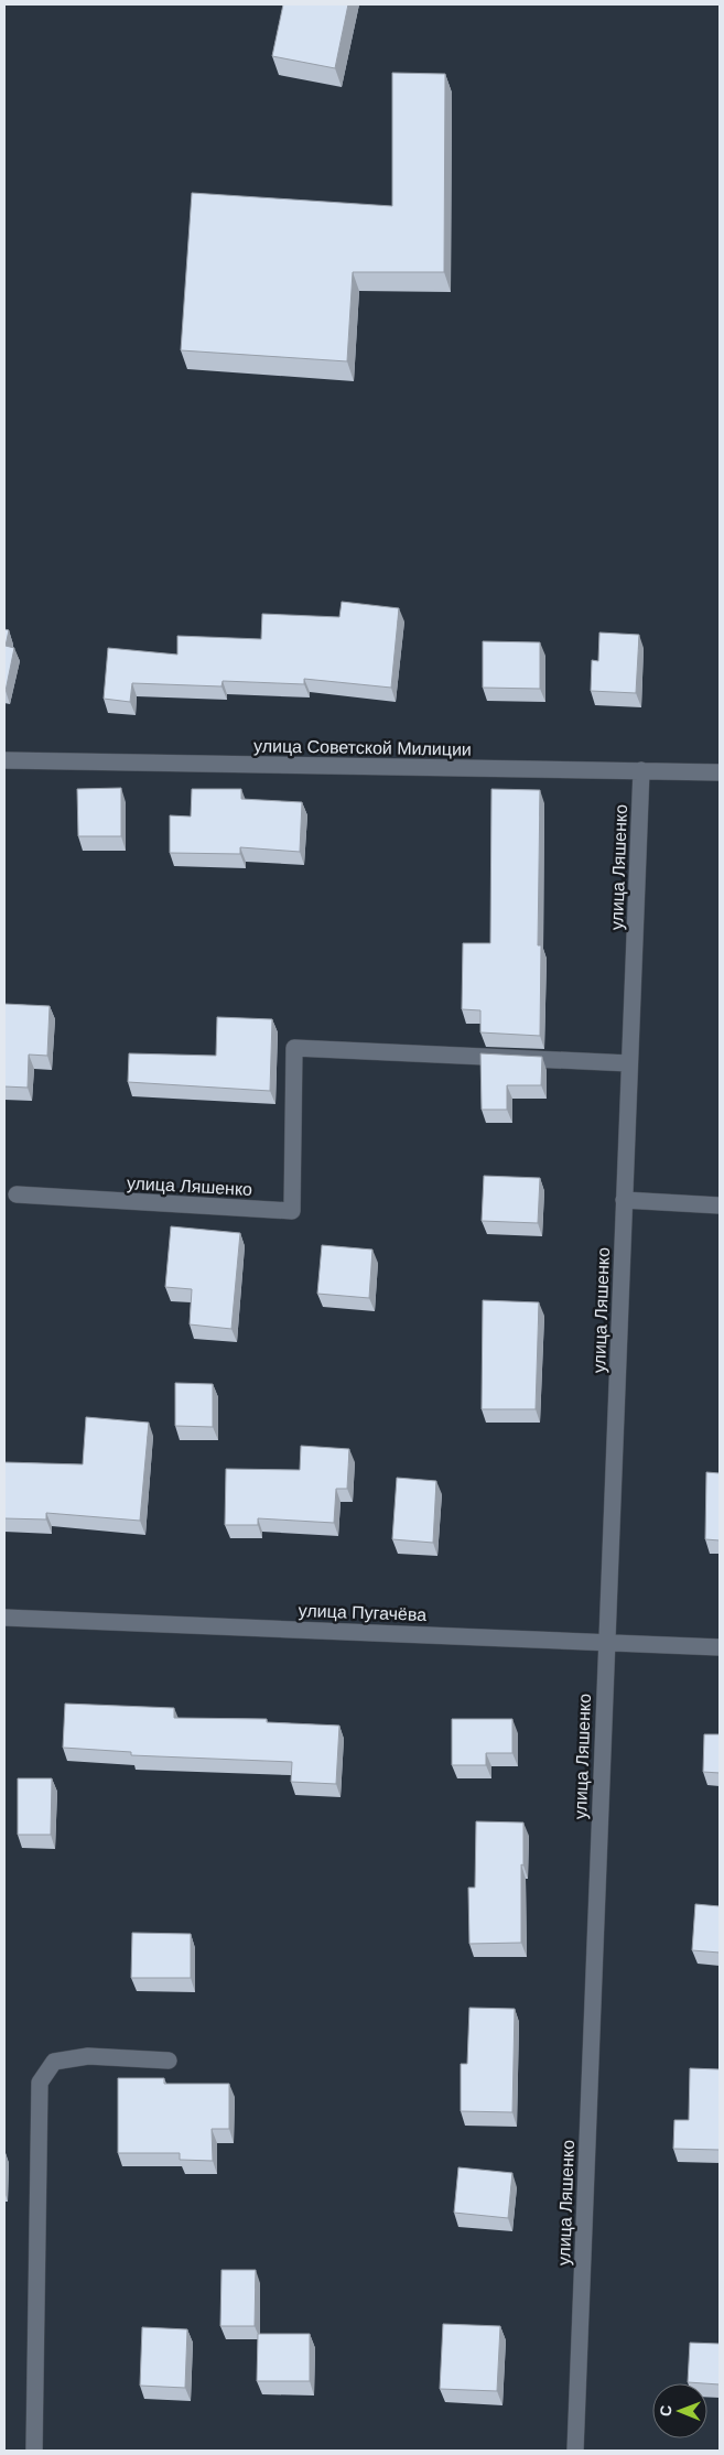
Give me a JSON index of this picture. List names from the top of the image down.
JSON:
{
  "streets": {
    "street": ["улица Советской Милиции", "улица Ляшенко", "улица Пугачёва"]
  },
  "crossings": [
    ["улица Советской Милиции", "улица Ляшенко"],
    ["улица Ляшенко", "улица Пугачёва"]
  ],
  "north": "left"
}
